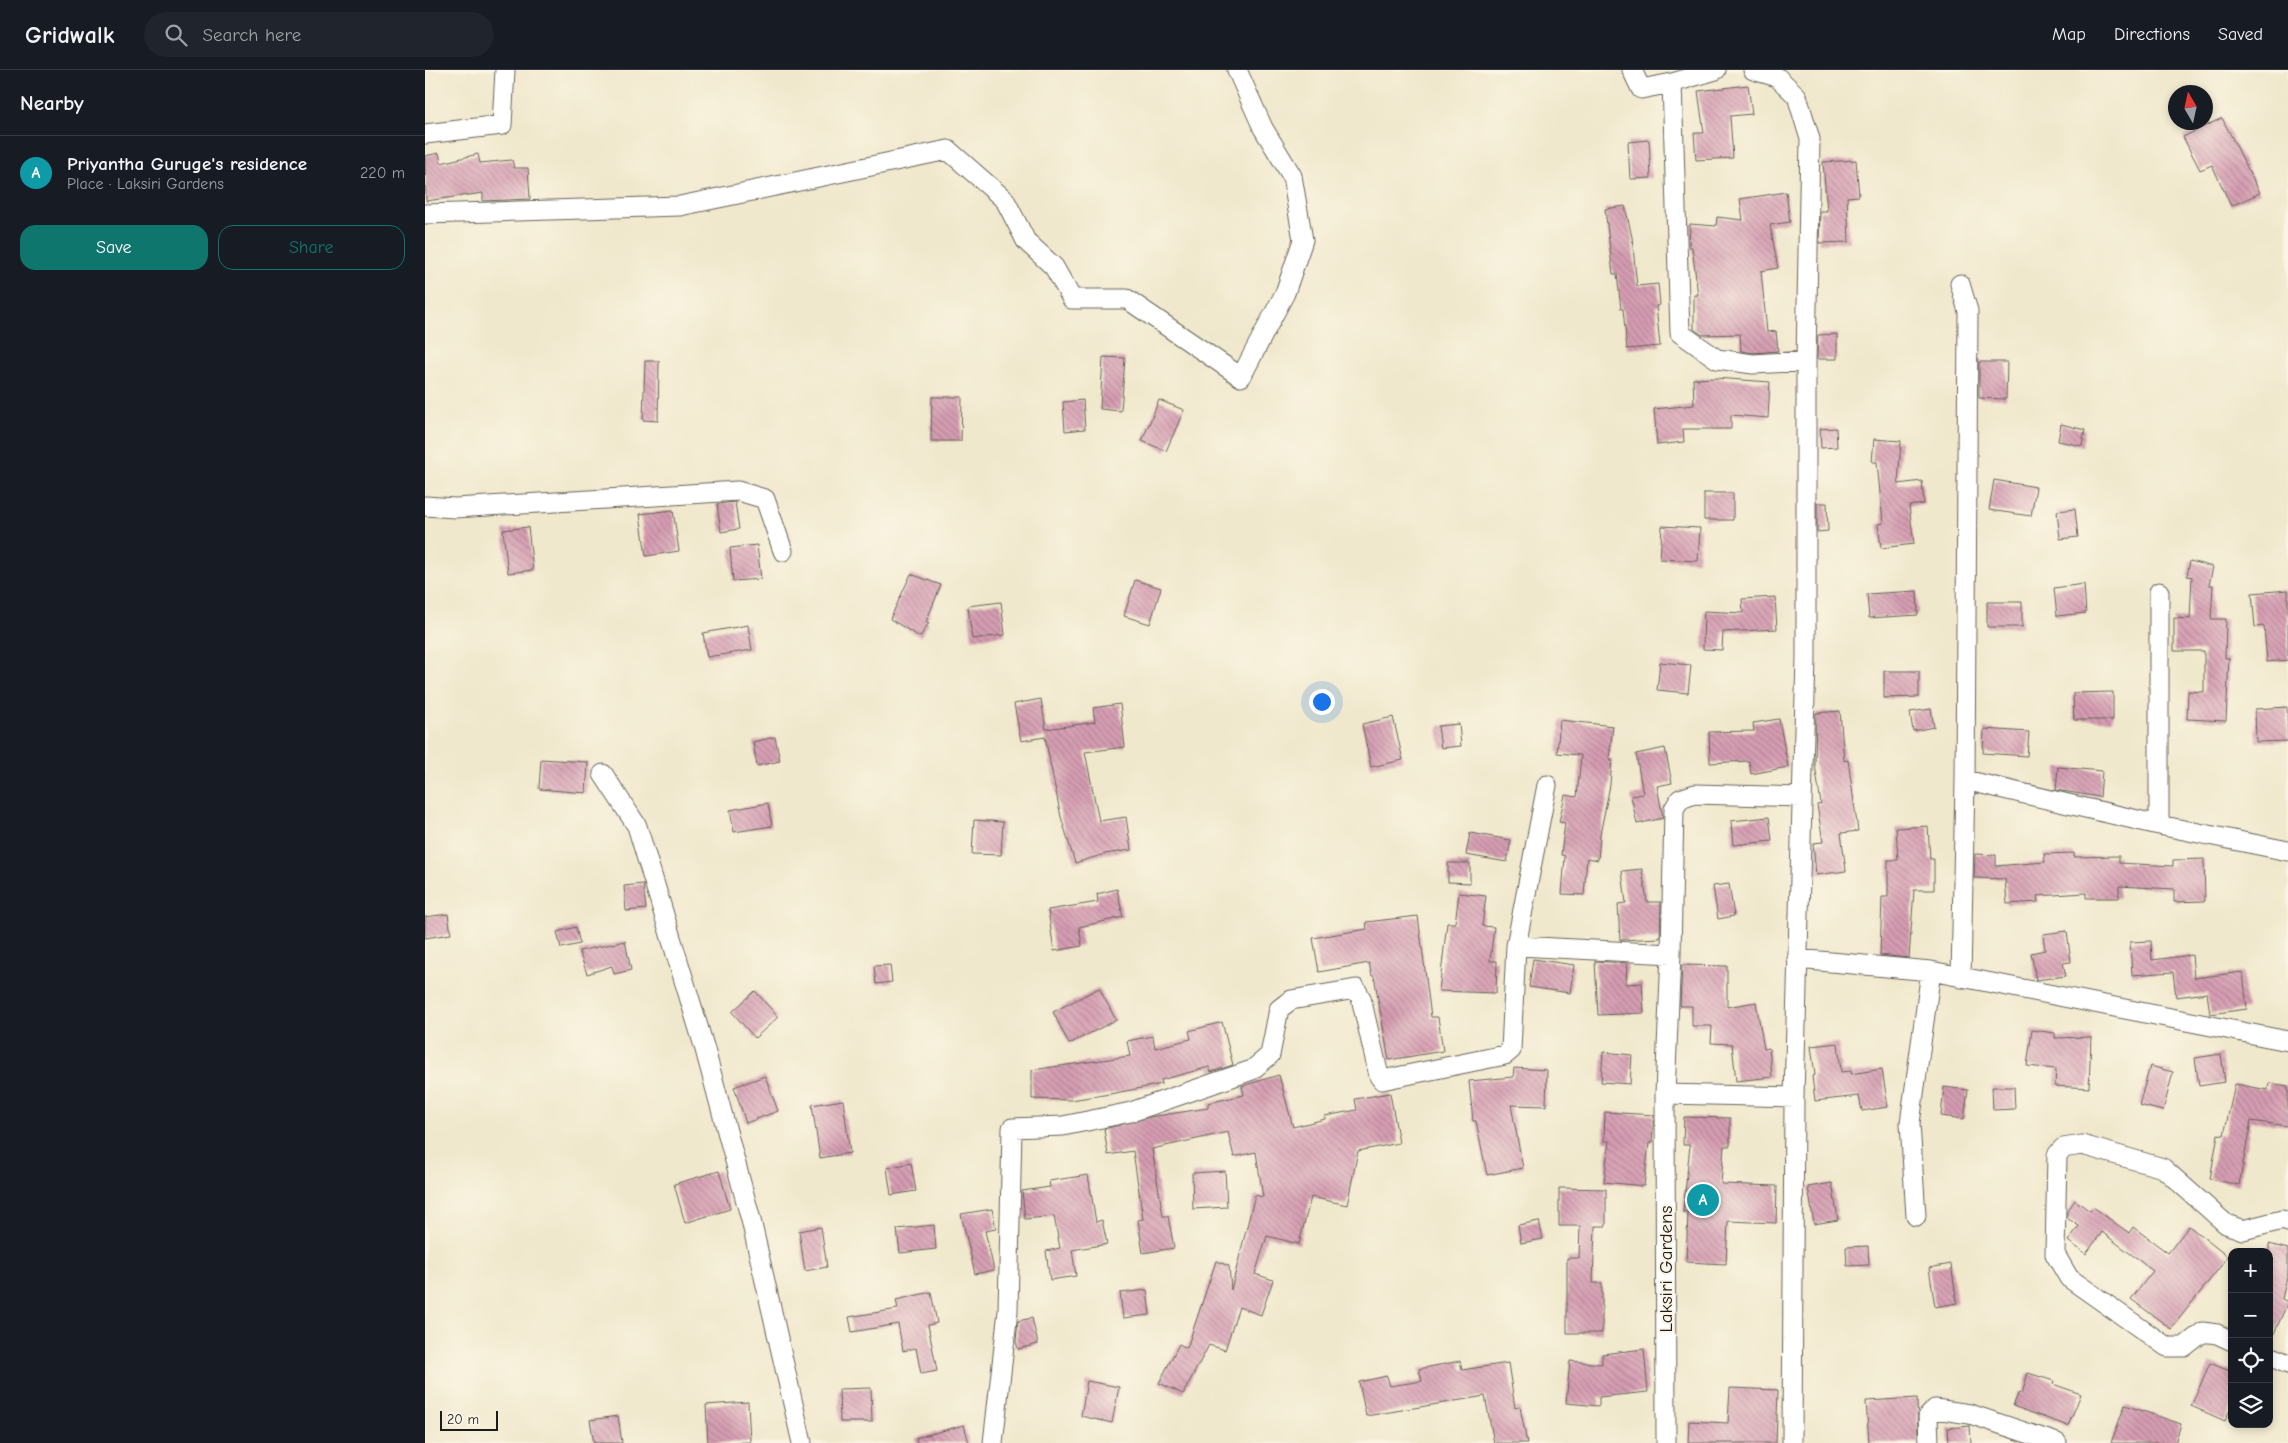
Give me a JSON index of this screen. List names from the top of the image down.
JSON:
{
  "streets": {
    "street": ["Laksiri Gardens"]
  },
  "scale_bar": "20 m",
  "north": "top",
  "page": {
    "header": "Gridwalk",
    "search": "Search here",
    "nav": ["Map", "Directions", "Saved"],
    "heading": "Nearby",
    "list": [
      {
        "mark": "A",
        "name": "Priyantha Guruge's residence",
        "note": "Place · Laksiri Gardens",
        "value": "220 m"
      }
    ],
    "buttons": ["Save", "Share"],
    "pins": "A",
    "map_buttons": ["+", "−"],
    "scale": "20 m"
  }
}
